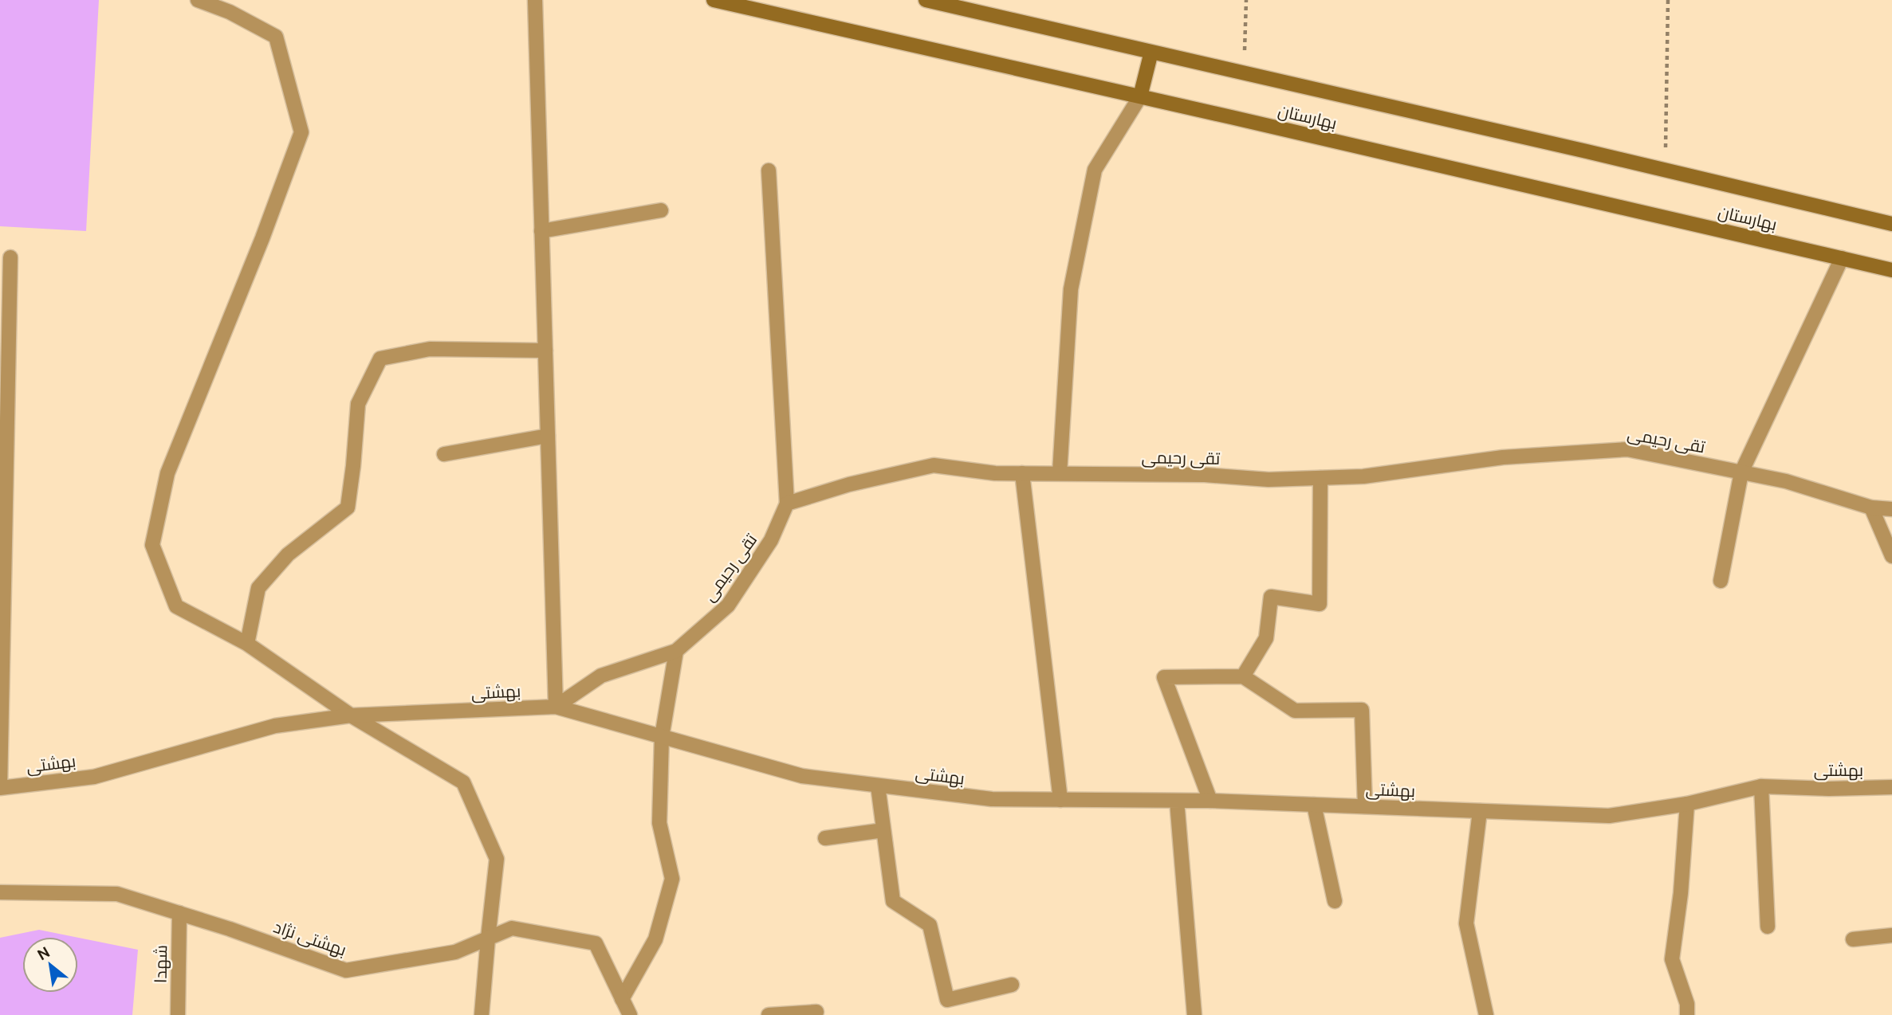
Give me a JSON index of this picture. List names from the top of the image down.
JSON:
{
  "streets": {
    "street": [
      "بهارستان",
      "تقی رحیمی",
      "بهشتی",
      "بهشتی نژاد",
      "شهدا"
    ]
  },
  "crossings": [
    ["تقی رحیمی", "بهشتی"],
    ["بهشتی نژاد", "شهدا"]
  ],
  "north": "top left"
}
